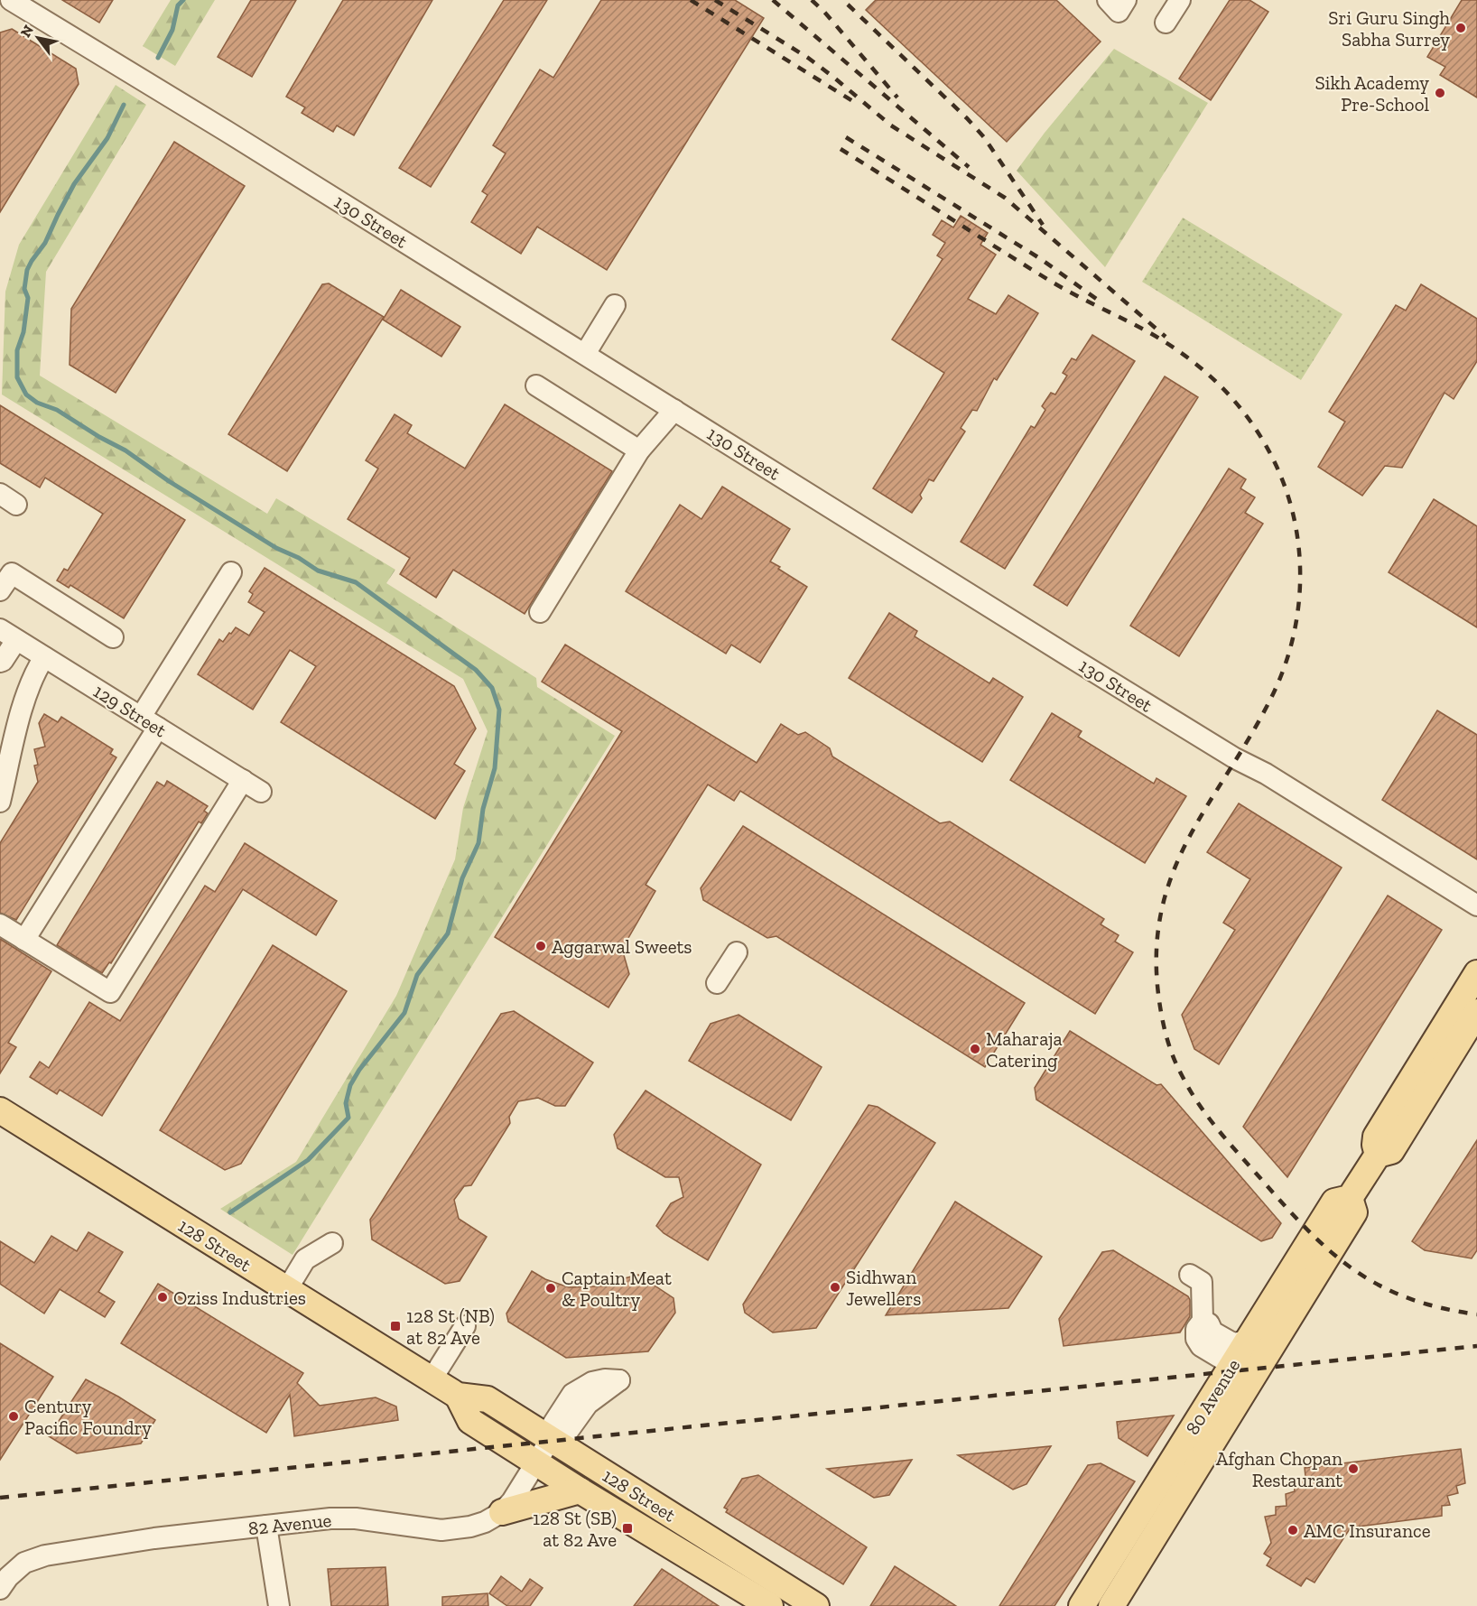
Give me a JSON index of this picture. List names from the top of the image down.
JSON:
{
  "streets": {
    "main road": ["128 Street", "80 Avenue"],
    "street": ["130 Street", "129 Street", "82 Avenue"]
  },
  "crossings": [
    ["128 Street", "82 Avenue"]
  ],
  "places": {
    "other": [
      "Sri Guru Singh Sabha Surrey",
      "Sikh Academy Pre-School",
      "Aggarwal Sweets",
      "Maharaja Catering",
      "Sidhwan Jewellers",
      "Captain Meat & Poultry",
      "Oziss Industries",
      "Century Pacific Foundry",
      "Afghan Chopan Restaurant",
      "AMC Insurance"
    ],
    "transit": ["128 St (NB) at 82 Ave", "128 St (SB) at 82 Ave"]
  },
  "north": "top left"
}
